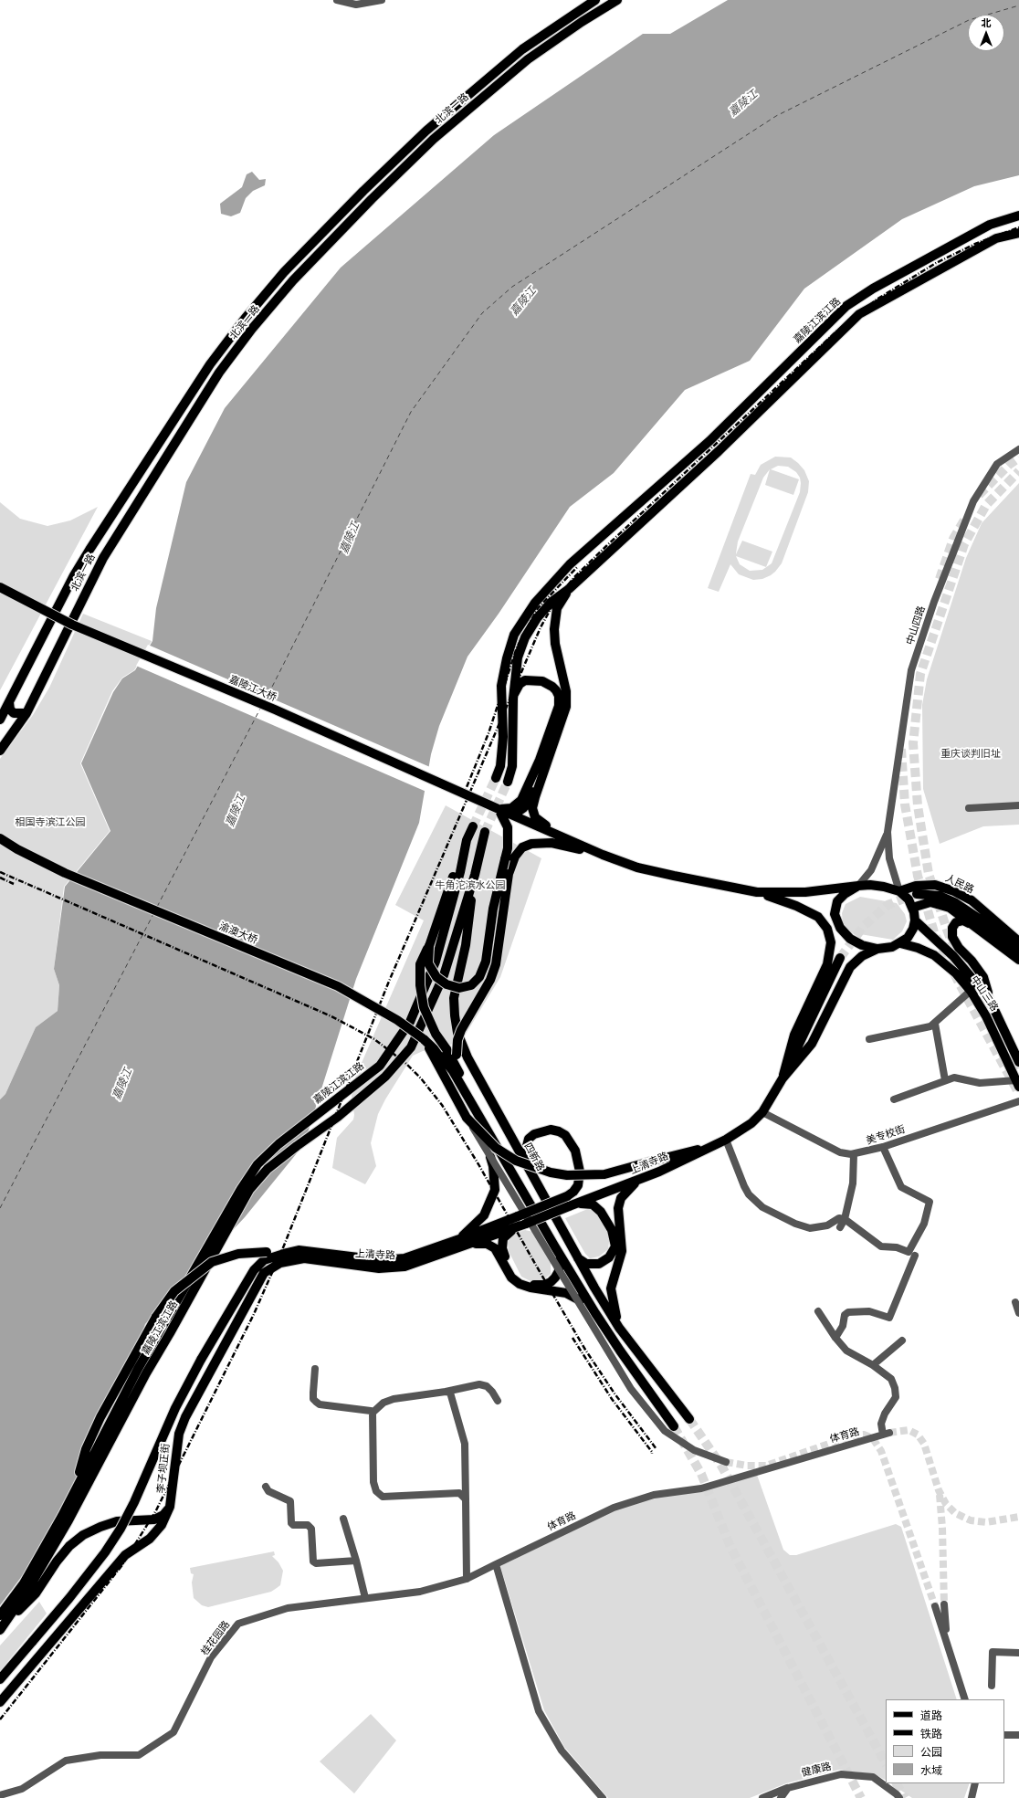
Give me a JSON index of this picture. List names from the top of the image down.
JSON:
{
  "streets": {
    "main road": [
      "北滨一路",
      "嘉陵江滨江路",
      "嘉陵江大桥",
      "人民路",
      "渝澳大桥",
      "中山三路",
      "四新路",
      "上清寺路",
      "李子坝正街"
    ],
    "street": [
      "中山四路",
      "美专校街",
      "体育路",
      "桂花园路",
      "健康路"
    ]
  },
  "crossings": [
    ["嘉陵江滨江路", "四新路"],
    ["人民路", "中山三路"],
    ["人民路", "上清寺路"],
    ["中山三路", "上清寺路"],
    ["美专校街", "上清寺路"],
    ["四新路", "上清寺路"],
    ["上清寺路", "李子坝正街"],
    ["体育路", "桂花园路"]
  ],
  "water": ["嘉陵江"],
  "parks": ["重庆谈判旧址", "相国寺滨江公园", "牛角沱滨水公园"],
  "legend": [
    "道路",
    "铁路",
    "公园",
    "水域"
  ],
  "north": "top"
}
